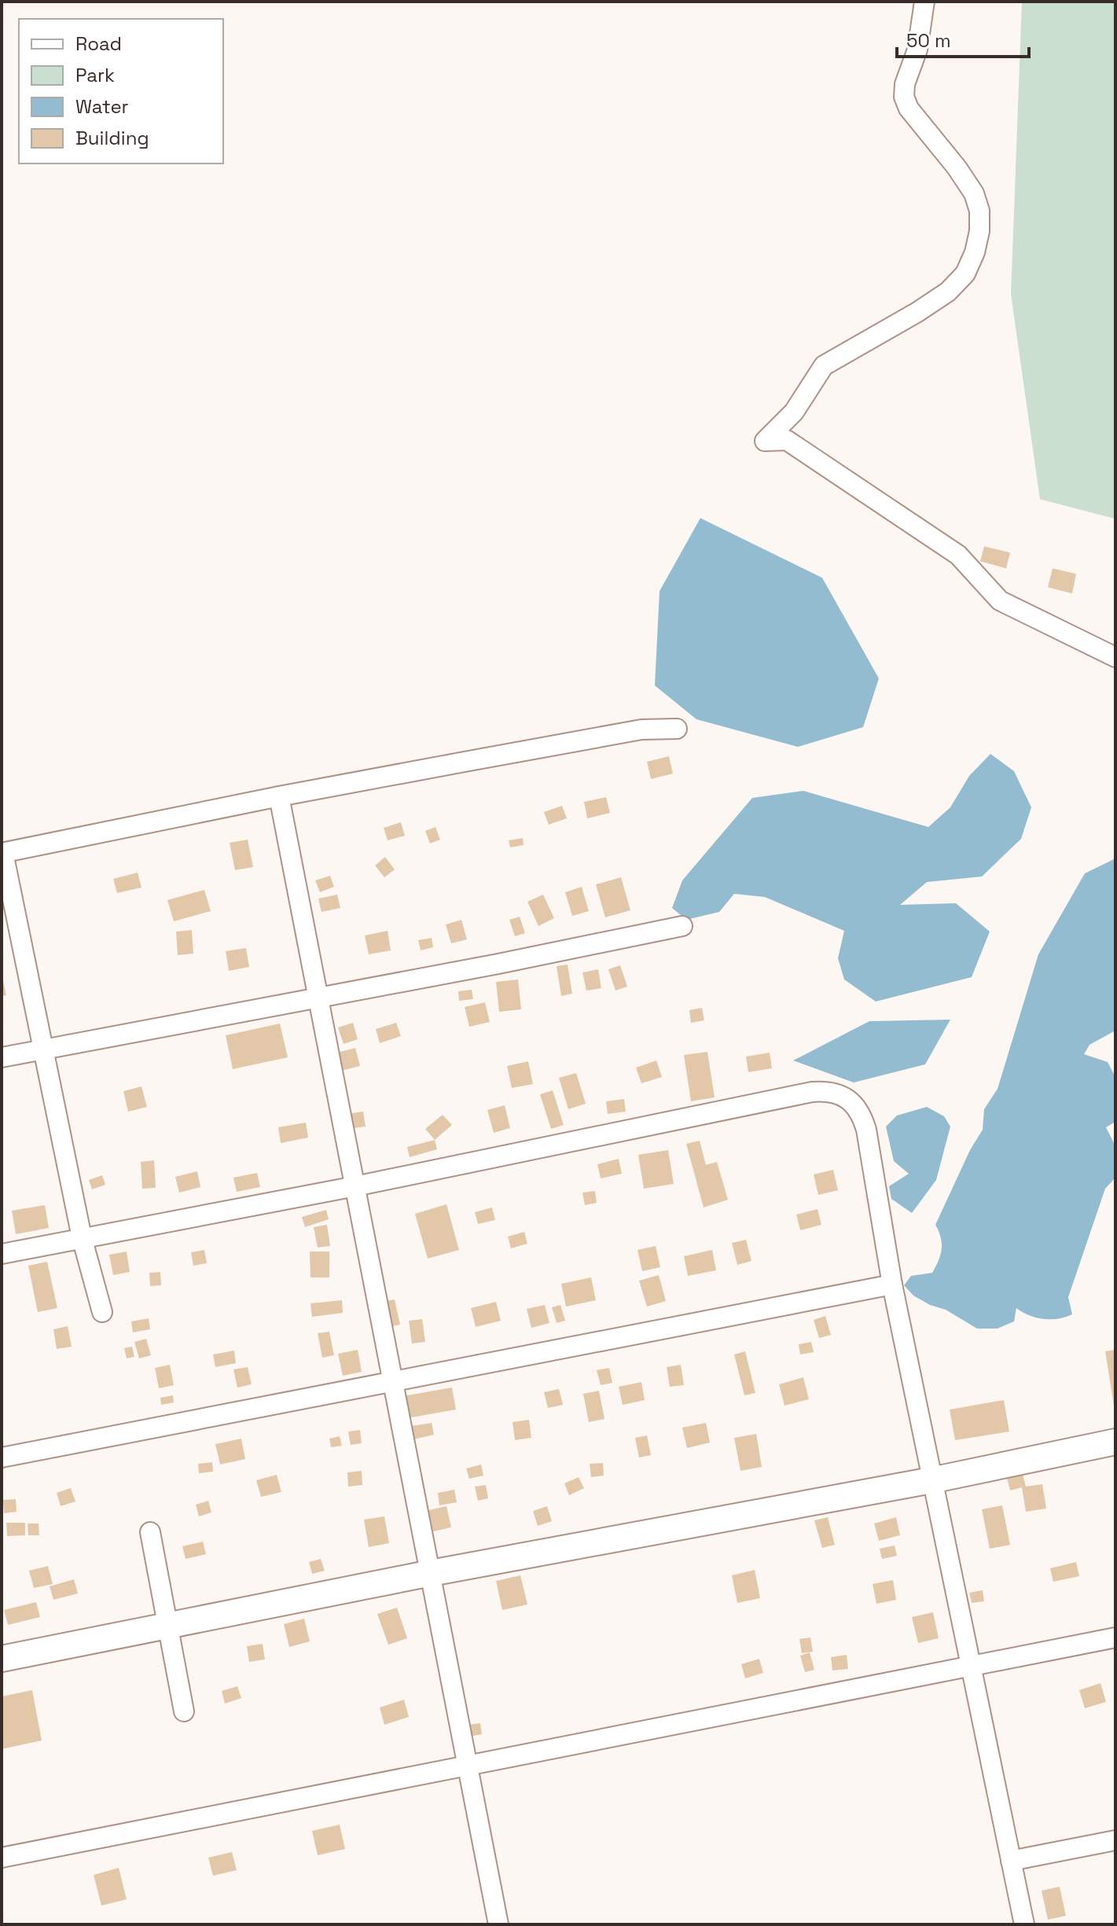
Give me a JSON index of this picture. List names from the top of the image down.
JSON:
{
  "legend": [
    "Road",
    "Park",
    "Water",
    "Building"
  ],
  "scale_bar": "50 m"
}
